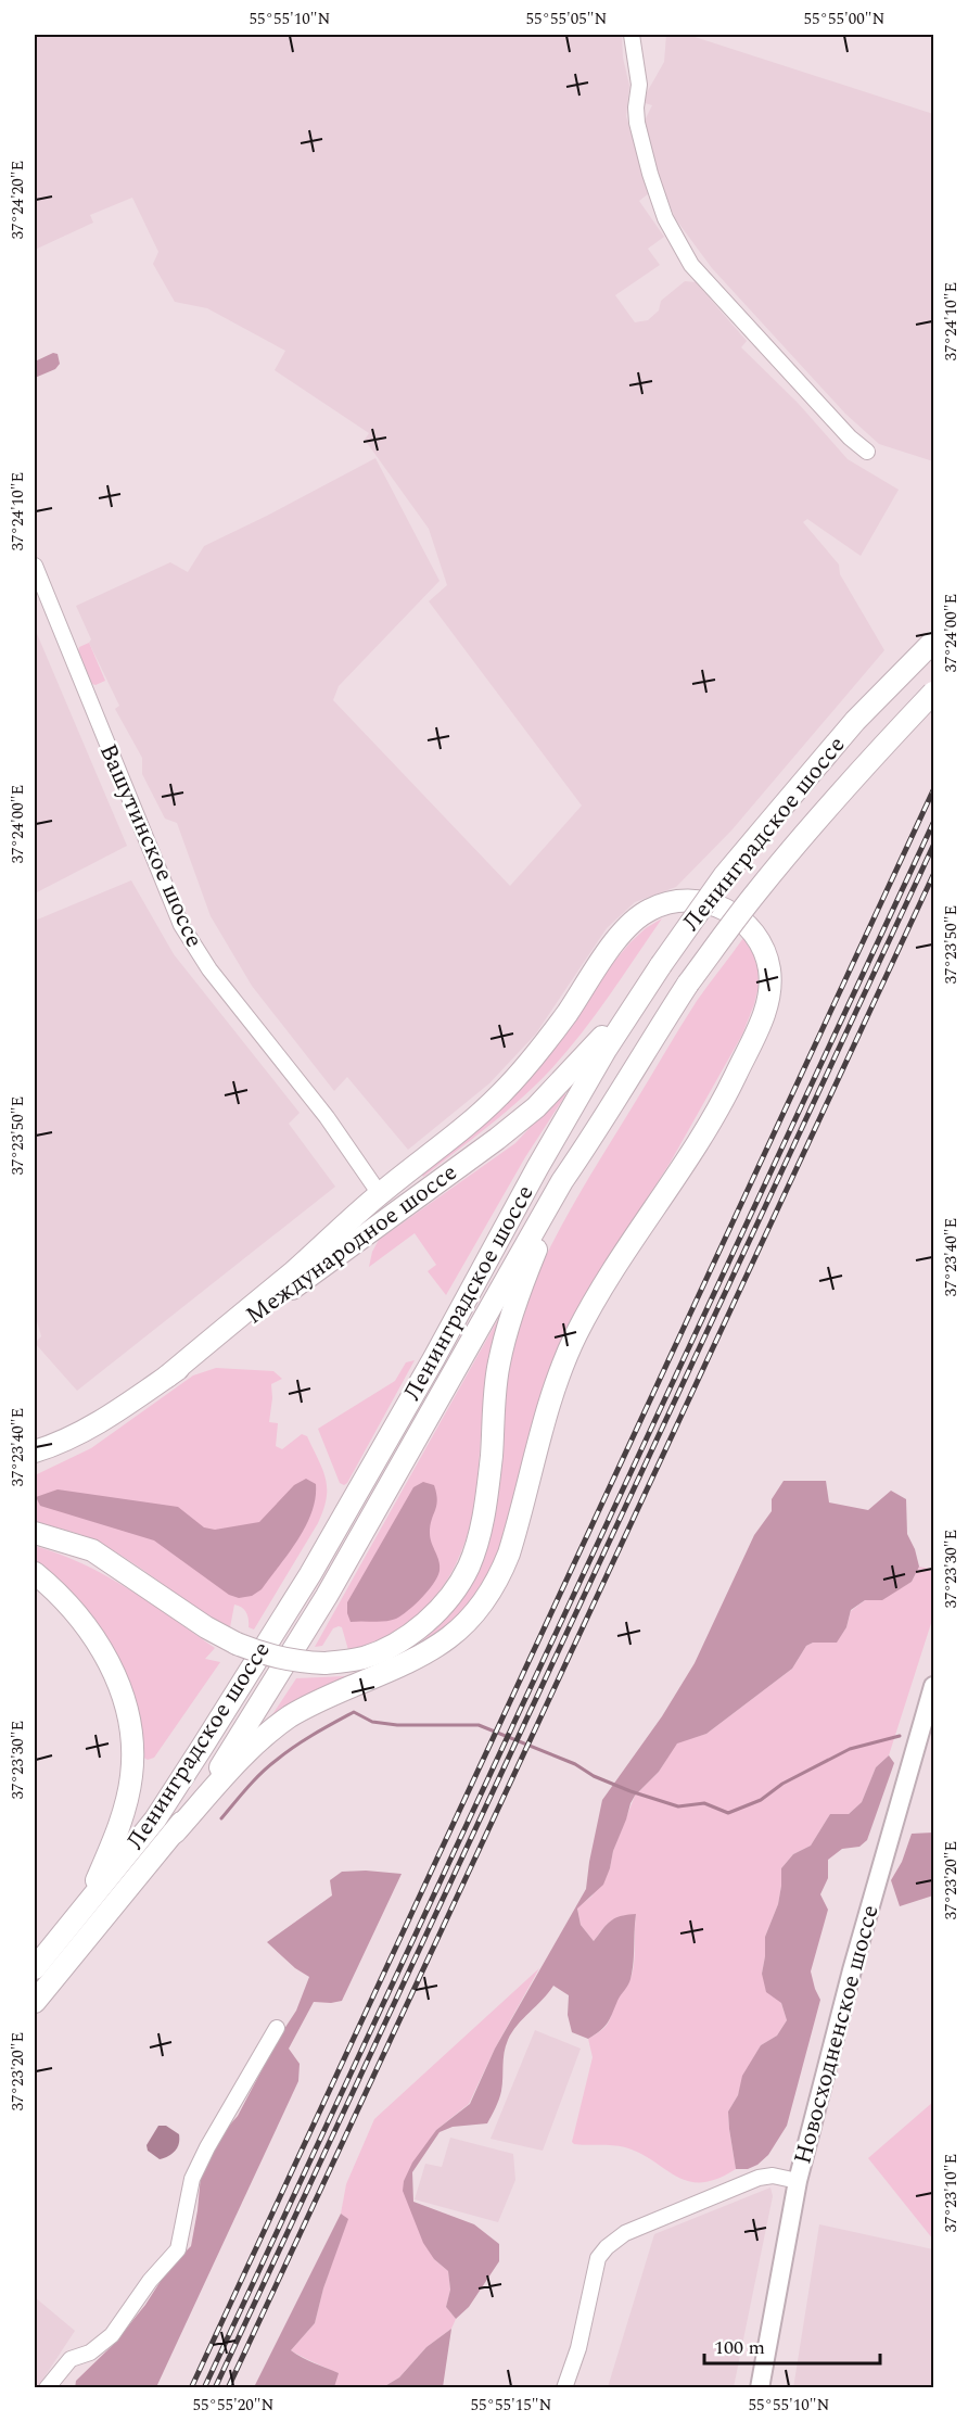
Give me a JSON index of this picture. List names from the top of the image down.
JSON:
{
  "streets": {
    "highway": ["Ленинградское шоссе", "Международное шоссе"],
    "main road": ["Новосходненское шоссе"],
    "street": ["Вашутинское шоссе"]
  },
  "crossings": [
    ["Ленинградское шоссе", "Международное шоссе"]
  ],
  "scale_bar": "100 m",
  "coordinates": [
    "55°55'10\"N",
    "55°55'05\"N",
    "55°55'00\"N",
    "37°24'20\"E",
    "37°24'10\"E",
    "37°24'00\"E",
    "37°23'50\"E",
    "37°23'40\"E",
    "37°23'30\"E",
    "37°23'20\"E",
    "37°23'10\"E",
    "55°55'20\"N",
    "55°55'15\"N"
  ]
}
